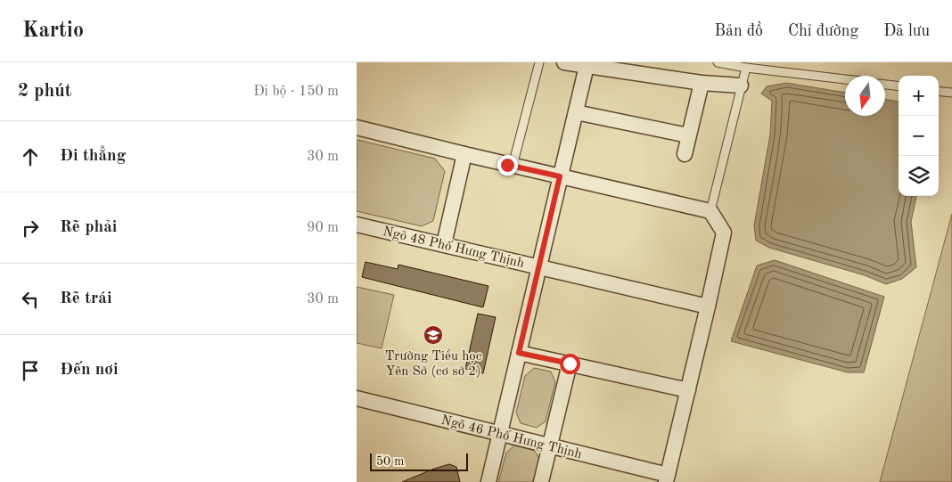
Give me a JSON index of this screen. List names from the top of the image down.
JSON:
{
  "streets": {
    "street": ["Ngõ 48 Phố Hưng Thịnh", "Ngõ 46 Phố Hưng Thịnh"]
  },
  "places": {
    "school or university": ["Trường Tiểu học Yên Sở (cơ sở 2)"]
  },
  "scale_bar": "50 m",
  "north": "bottom",
  "page": {
    "header": "Kartio",
    "nav": ["Bản đồ", "Chỉ đường", "Đã lưu"],
    "heading": ["2 phút", "Đi bộ · 150 m"],
    "map_buttons": ["+", "−"],
    "list": [
      ["Đi thẳng", "30 m"],
      ["Rẽ phải", "90 m"],
      ["Rẽ trái", "30 m"],
      "Đến nơi"
    ],
    "scale": "50 m"
  }
}
